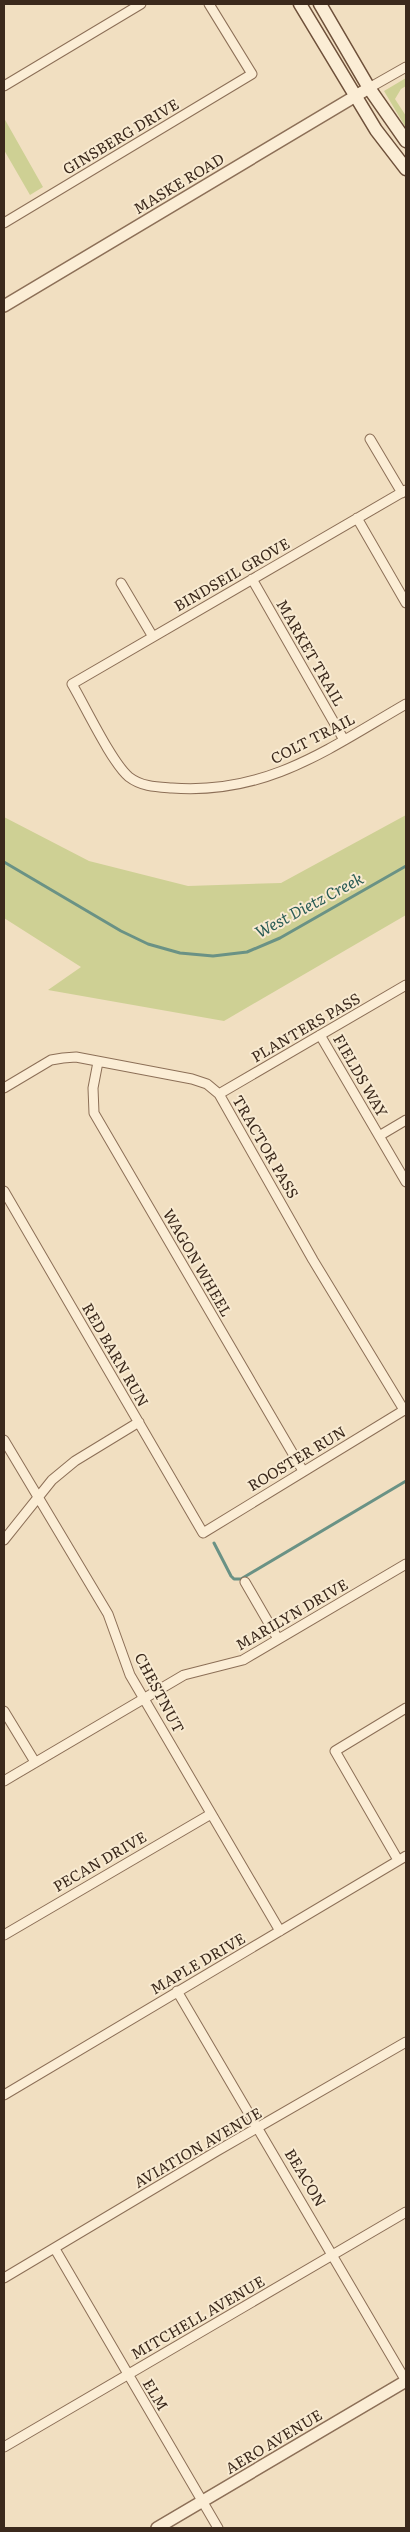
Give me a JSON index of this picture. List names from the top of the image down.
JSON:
{
  "streets": {
    "street": [
      "GINSBERG DRIVE",
      "MASKE ROAD",
      "BINDSEIL GROVE",
      "MARKET TRAIL",
      "COLT TRAIL",
      "PLANTERS PASS",
      "FIELDS WAY",
      "TRACTOR PASS",
      "WAGON WHEEL",
      "RED BARN RUN",
      "ROOSTER RUN",
      "MARILYN DRIVE",
      "CHESTNUT",
      "PECAN DRIVE",
      "MAPLE DRIVE",
      "AVIATION AVENUE",
      "BEACON",
      "MITCHELL AVENUE",
      "ELM",
      "AERO AVENUE"
    ]
  },
  "crossings": [
    ["BINDSEIL GROVE", "MARKET TRAIL"],
    ["BINDSEIL GROVE", "COLT TRAIL"],
    ["MARKET TRAIL", "COLT TRAIL"],
    ["PLANTERS PASS", "FIELDS WAY"],
    ["PLANTERS PASS", "TRACTOR PASS"],
    ["TRACTOR PASS", "WAGON WHEEL"],
    ["TRACTOR PASS", "ROOSTER RUN"],
    ["WAGON WHEEL", "ROOSTER RUN"],
    ["RED BARN RUN", "ROOSTER RUN"],
    ["MARILYN DRIVE", "CHESTNUT"],
    ["CHESTNUT", "PECAN DRIVE"],
    ["CHESTNUT", "MAPLE DRIVE"],
    ["MAPLE DRIVE", "BEACON"],
    ["AVIATION AVENUE", "BEACON"],
    ["AVIATION AVENUE", "ELM"],
    ["BEACON", "MITCHELL AVENUE"],
    ["BEACON", "AERO AVENUE"],
    ["MITCHELL AVENUE", "ELM"],
    ["ELM", "AERO AVENUE"]
  ],
  "water": ["West Dietz Creek"]
}
